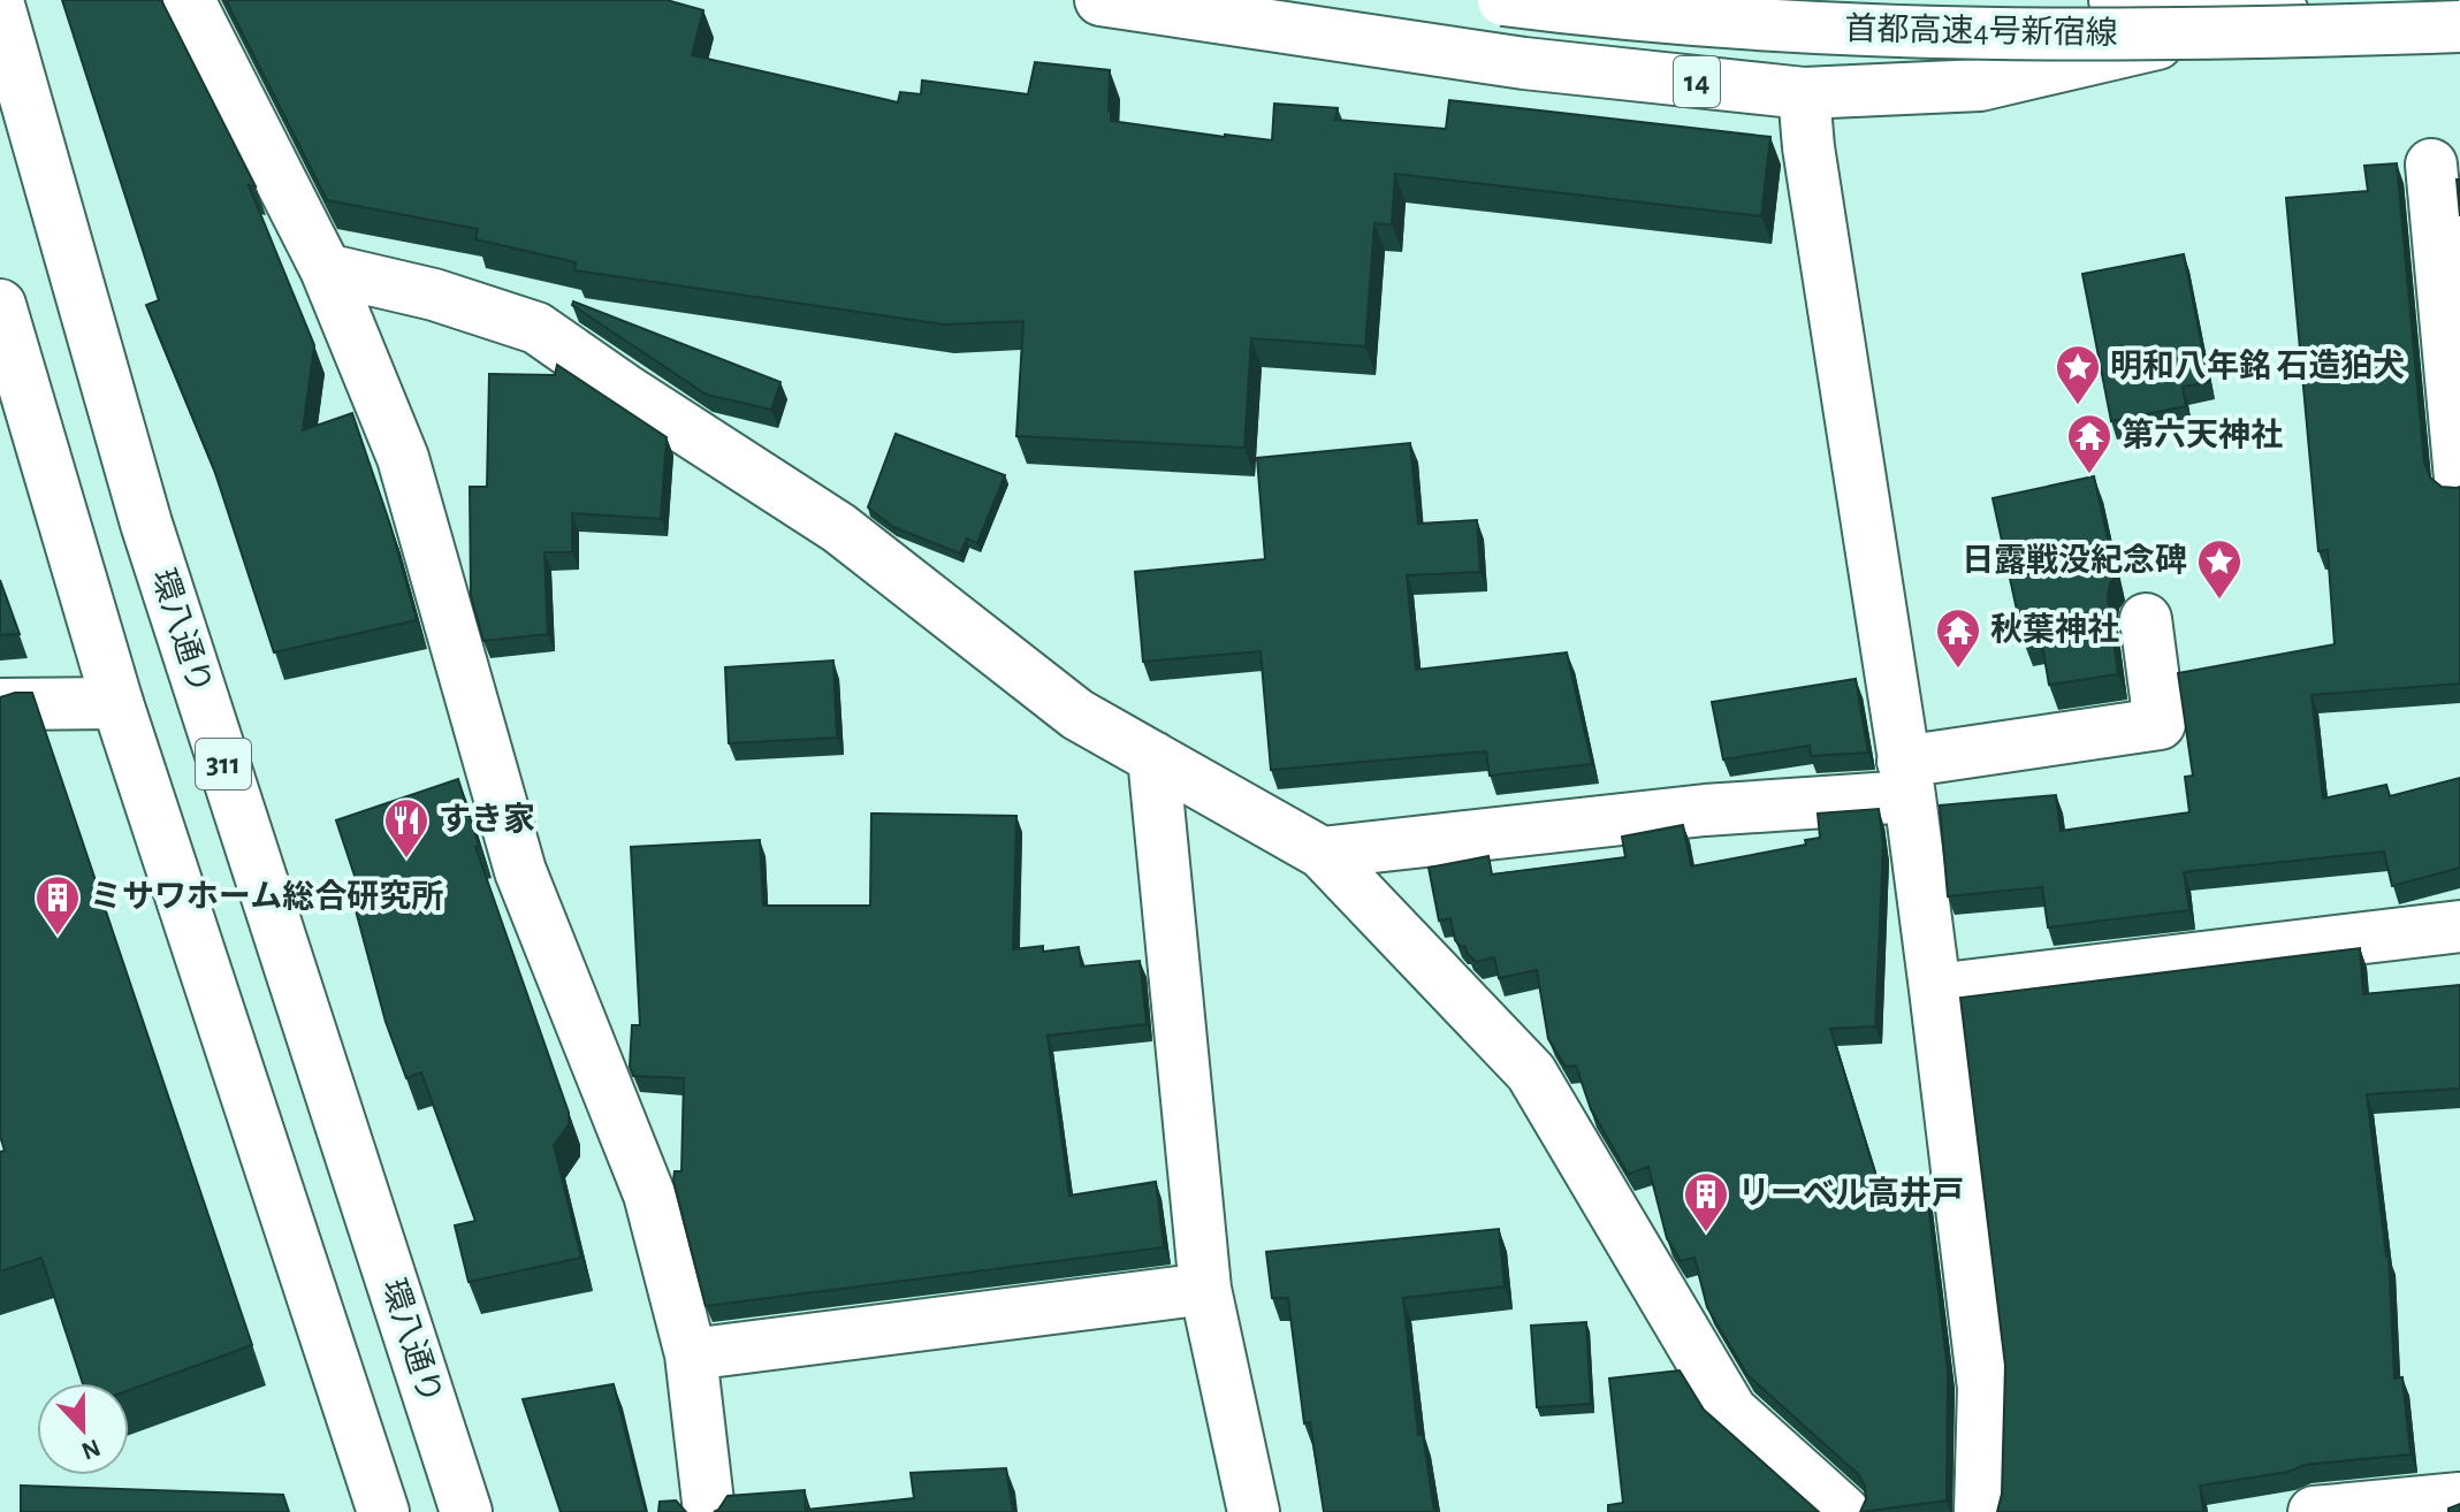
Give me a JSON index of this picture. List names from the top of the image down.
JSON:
{
  "streets": {
    "main road": [
      "首都高速4号新宿線",
      "14",
      "環八通り",
      "311"
    ]
  },
  "crossings": [
    ["首都高速4号新宿線", "14"]
  ],
  "places": {
    "place": ["明和八年銘 石造狛犬", "日露戦没紀念碑"],
    "temple": ["第六天神社", "秋葉神社"],
    "restaurant": ["すき家"],
    "building": ["ミサワホーム総合研究所", "リーベル高井戸"]
  },
  "north": "bottom"
}
